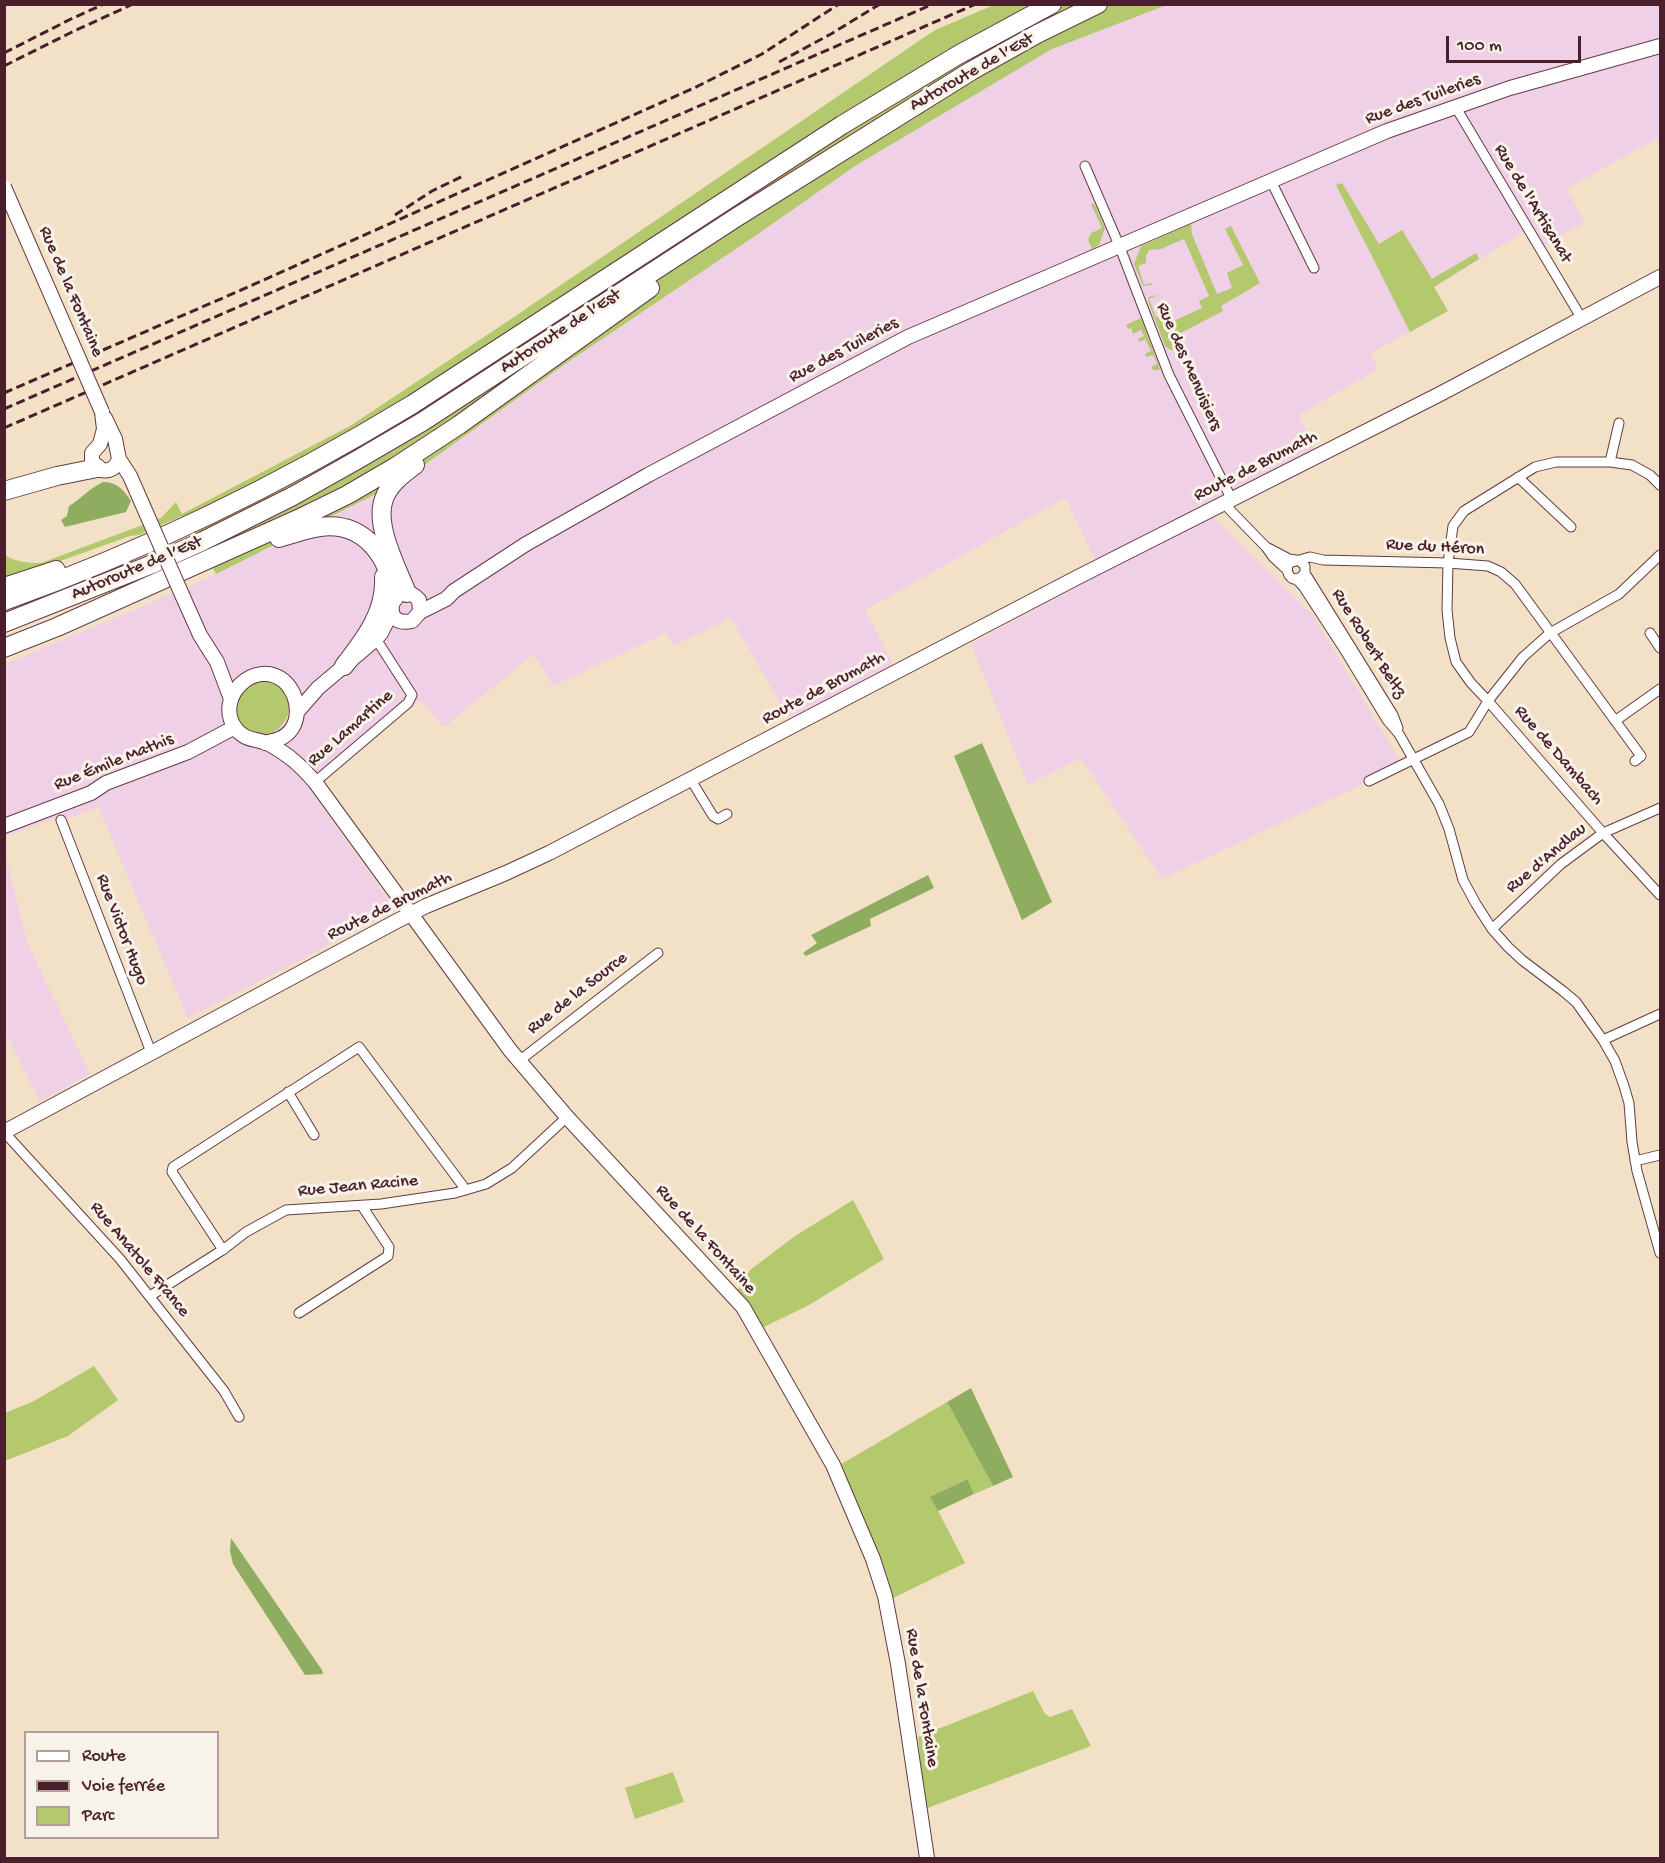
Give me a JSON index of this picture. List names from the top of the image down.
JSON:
{
  "streets": {
    "highway": ["Autoroute de l’Est"],
    "street": [
      "Rue des Tuileries",
      "Rue de l'Artisanat",
      "Rue de la Fontaine",
      "Rue des Menuisiers",
      "Route de Brumath",
      "Rue du Héron",
      "Rue Robert Beltz",
      "Rue Lamartine",
      "Rue de Dambach",
      "Rue Émile Mathis",
      "Rue d'Andlau",
      "Rue Victor Hugo",
      "Rue de la Source",
      "Rue Jean Racine",
      "Rue Anatole France"
    ]
  },
  "crossings": [
    ["Rue des Tuileries", "Rue de l'Artisanat"],
    ["Rue des Tuileries", "Rue de la Fontaine"],
    ["Rue des Tuileries", "Rue des Menuisiers"],
    ["Rue des Tuileries", "Rue Lamartine"],
    ["Rue des Tuileries", "Rue Émile Mathis"],
    ["Rue de l'Artisanat", "Route de Brumath"],
    ["Rue de la Fontaine", "Route de Brumath"],
    ["Rue de la Fontaine", "Rue Lamartine"],
    ["Rue de la Fontaine", "Rue Émile Mathis"],
    ["Rue de la Fontaine", "Rue de la Source"],
    ["Rue de la Fontaine", "Rue Jean Racine"],
    ["Rue des Menuisiers", "Route de Brumath"],
    ["Rue des Menuisiers", "Rue Robert Beltz"],
    ["Route de Brumath", "Rue Robert Beltz"],
    ["Route de Brumath", "Rue Victor Hugo"],
    ["Route de Brumath", "Rue Anatole France"],
    ["Rue du Héron", "Rue Robert Beltz"],
    ["Rue du Héron", "Rue de Dambach"],
    ["Rue Robert Beltz", "Rue d'Andlau"],
    ["Rue de Dambach", "Rue d'Andlau"],
    ["Rue Jean Racine", "Rue Anatole France"]
  ],
  "legend": ["Route", "Voie ferrée", "Parc"],
  "scale_bar": "100 m"
}
